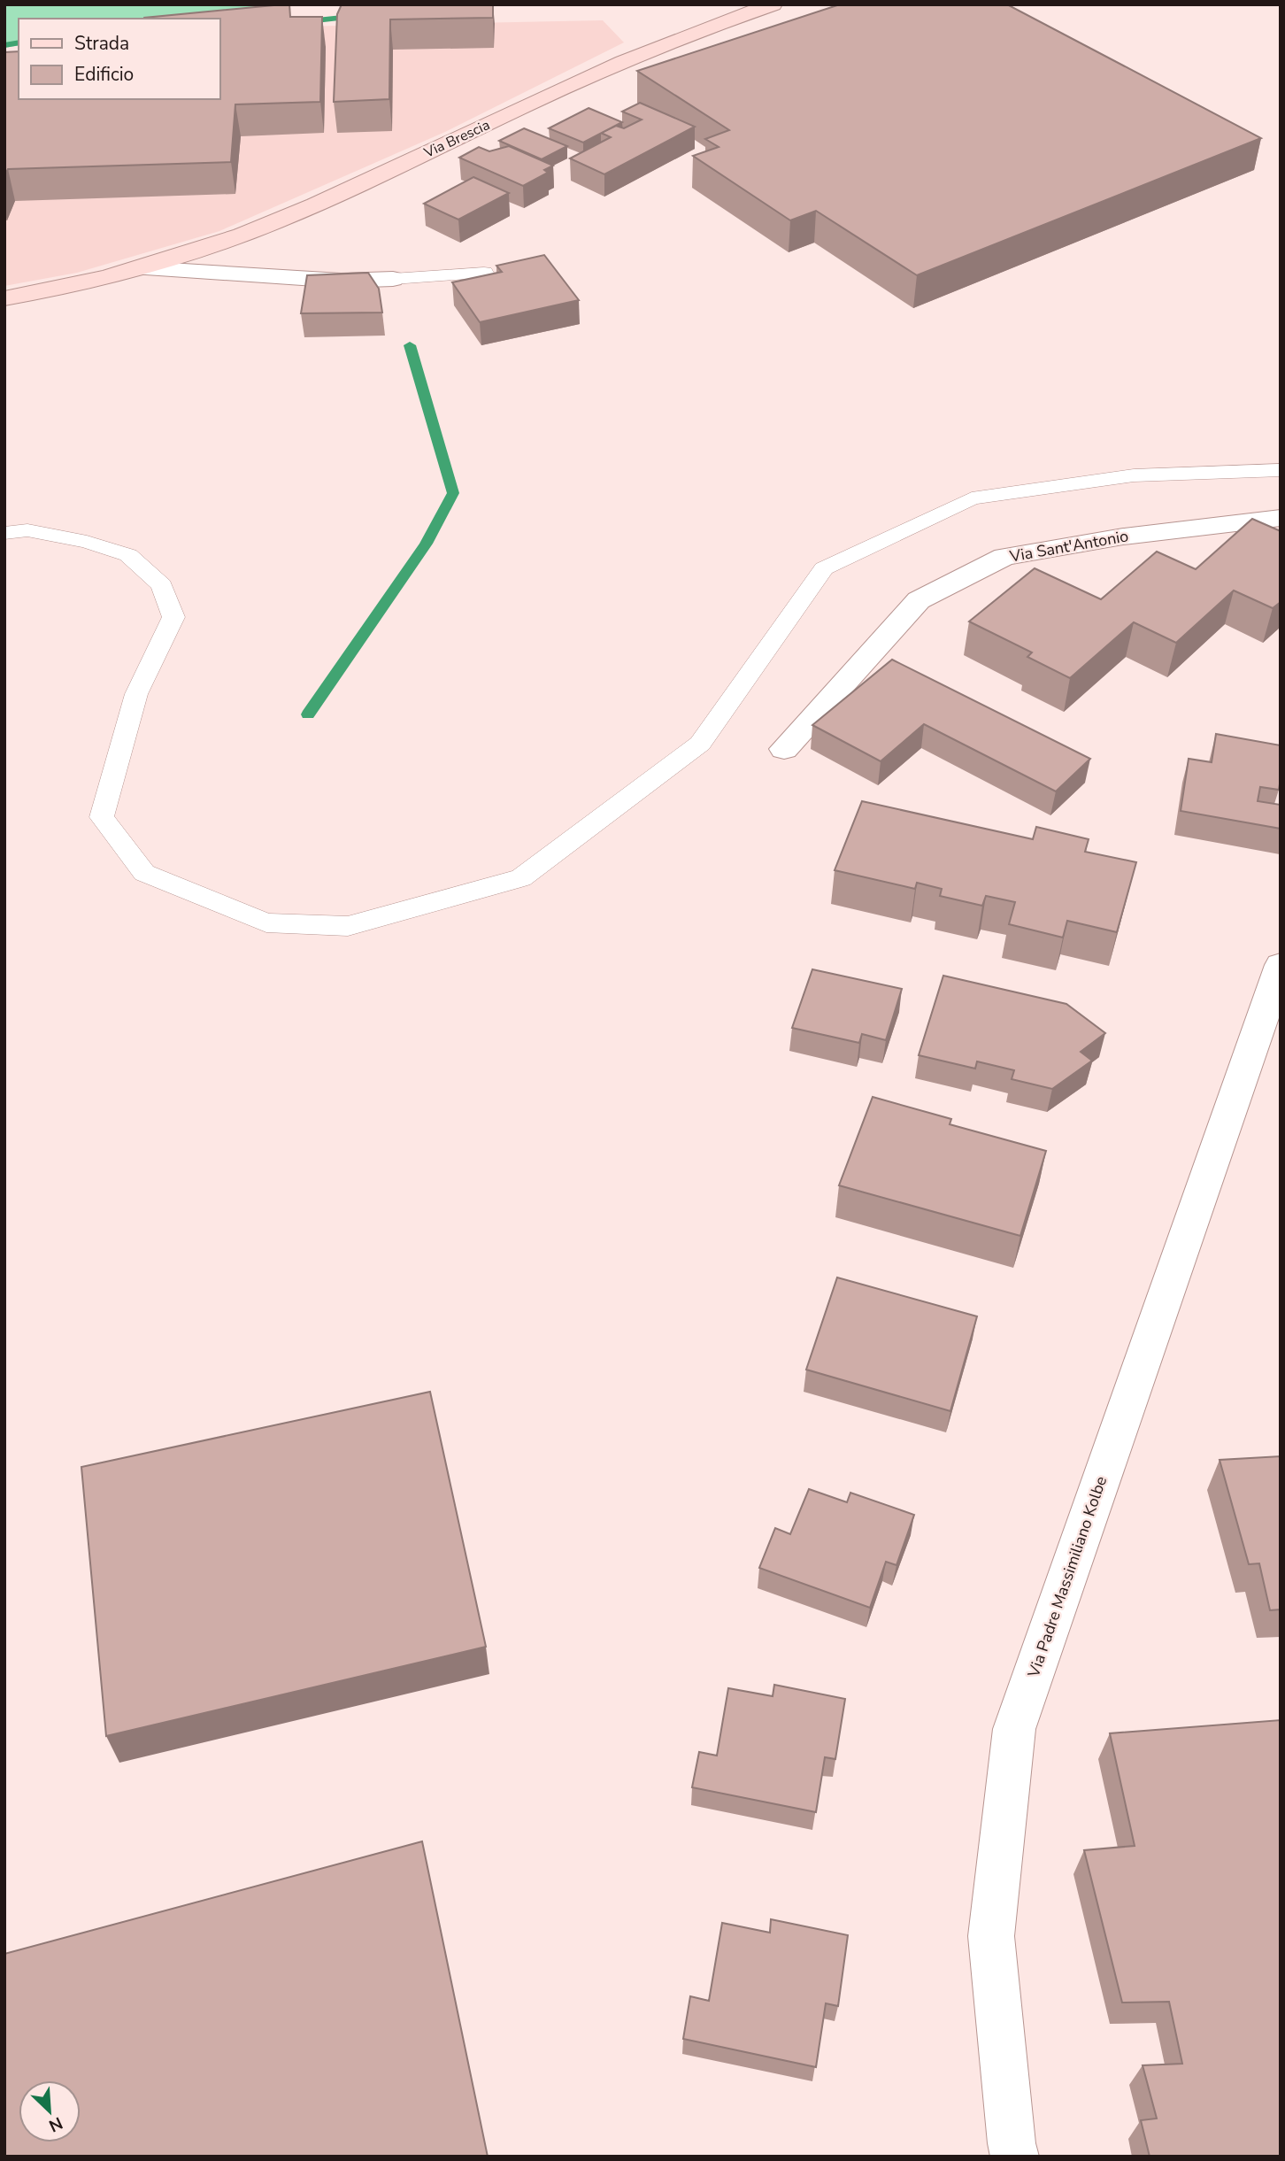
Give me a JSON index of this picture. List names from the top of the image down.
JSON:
{
  "streets": {
    "main road": ["Via Brescia"],
    "street": ["Via Sant'Antonio", "Via Padre Massimiliano Kolbe"]
  },
  "legend": ["Strada", "Edificio"],
  "north": "bottom right"
}
